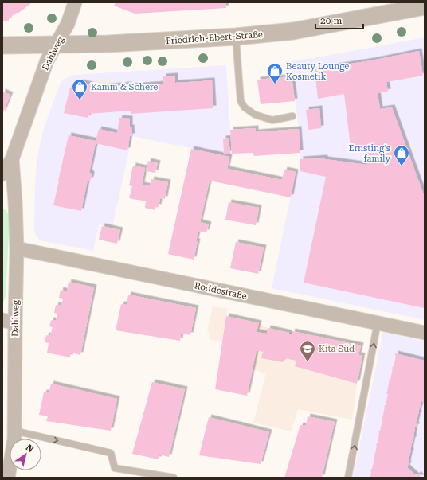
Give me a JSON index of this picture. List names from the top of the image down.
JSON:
{
  "streets": {
    "street": ["Friedrich-Ebert-Straße", "Dahlweg", "Roddestraße"]
  },
  "crossings": [
    ["Friedrich-Ebert-Straße", "Dahlweg"],
    ["Dahlweg", "Roddestraße"]
  ],
  "places": {
    "shop": ["Beauty Lounge Kosmetik", "Kamm & Schere", "Ernsting's family"],
    "school or university": ["Kita Süd"]
  },
  "scale_bar": "20 m",
  "north": "top right"
}
